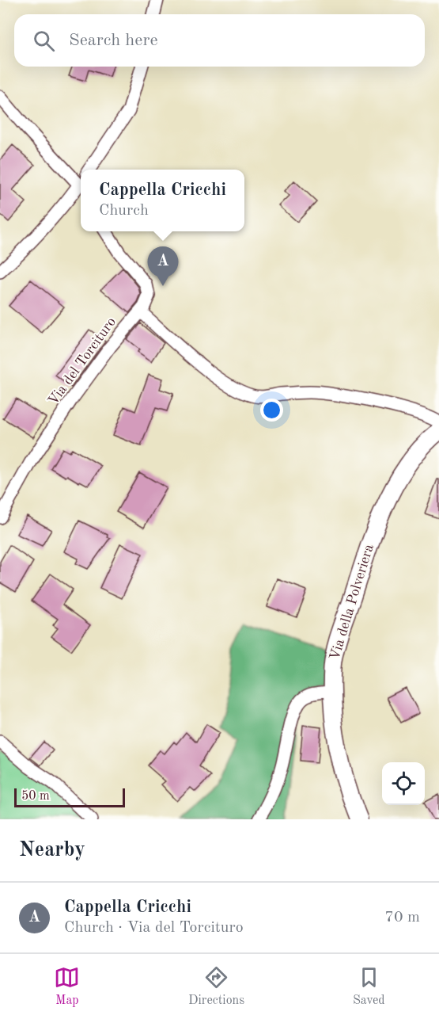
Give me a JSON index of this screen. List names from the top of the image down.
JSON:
{
  "streets": {
    "main road": ["Via della Polveriera"],
    "street": ["Via del Torcituro"]
  },
  "scale_bar": "50 m",
  "page": {
    "search": "Search here",
    "popup": ["Cappella Cricchi", "Church"],
    "pins": "A",
    "scale": "50 m",
    "heading": "Nearby",
    "list": [
      {
        "mark": "A",
        "name": "Cappella Cricchi",
        "note": "Church · Via del Torcituro",
        "value": "70 m"
      }
    ],
    "nav": ["Map", "Directions", "Saved"]
  }
}
